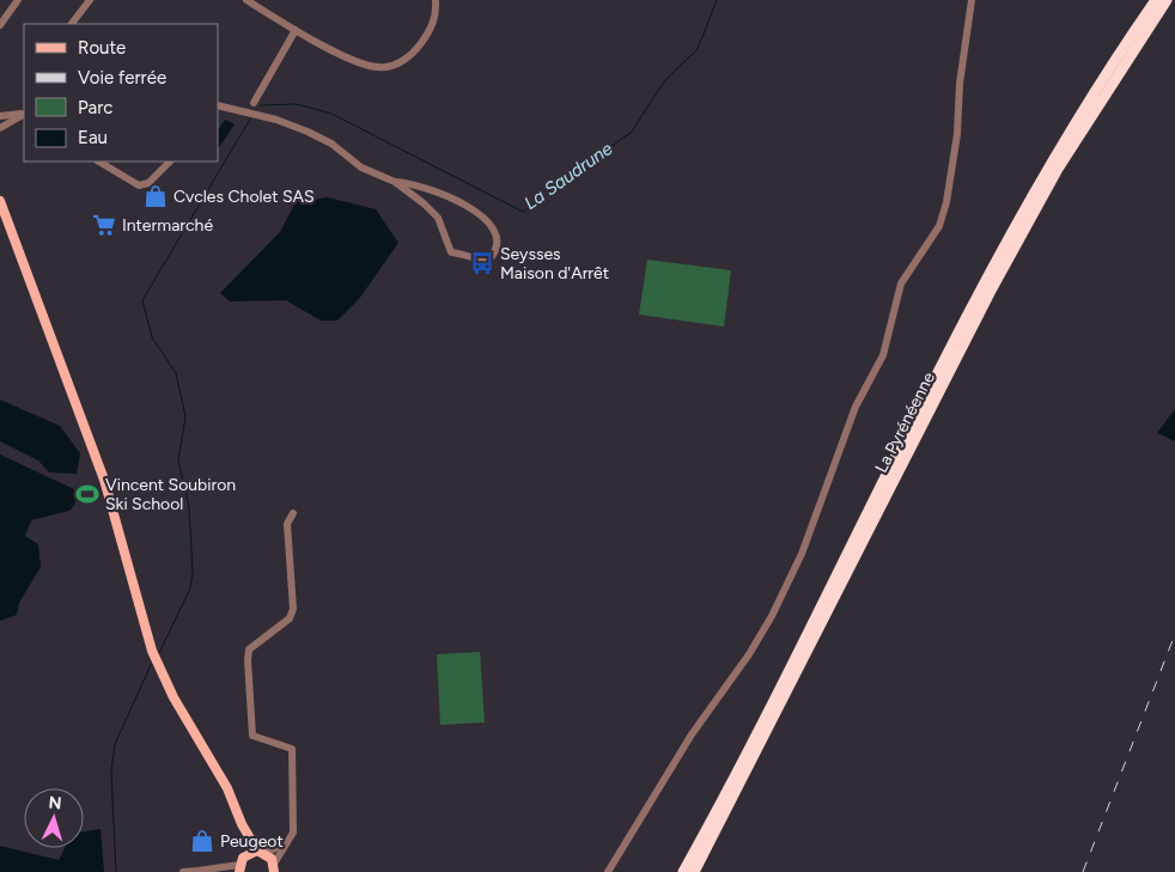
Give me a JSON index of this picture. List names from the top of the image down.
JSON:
{
  "streets": {
    "highway": ["La Pyrénéenne"]
  },
  "water": ["La Saudrune"],
  "places": {
    "shop": ["Cvcles Cholet SAS", "Peugeot"],
    "supermarket": ["Intermarché"],
    "bus stop": ["Seysses Maison d'Arrêt"],
    "sports": ["Vincent Soubiron Ski School"]
  },
  "legend": [
    "Route",
    "Voie ferrée",
    "Parc",
    "Eau"
  ],
  "north": "top"
}
